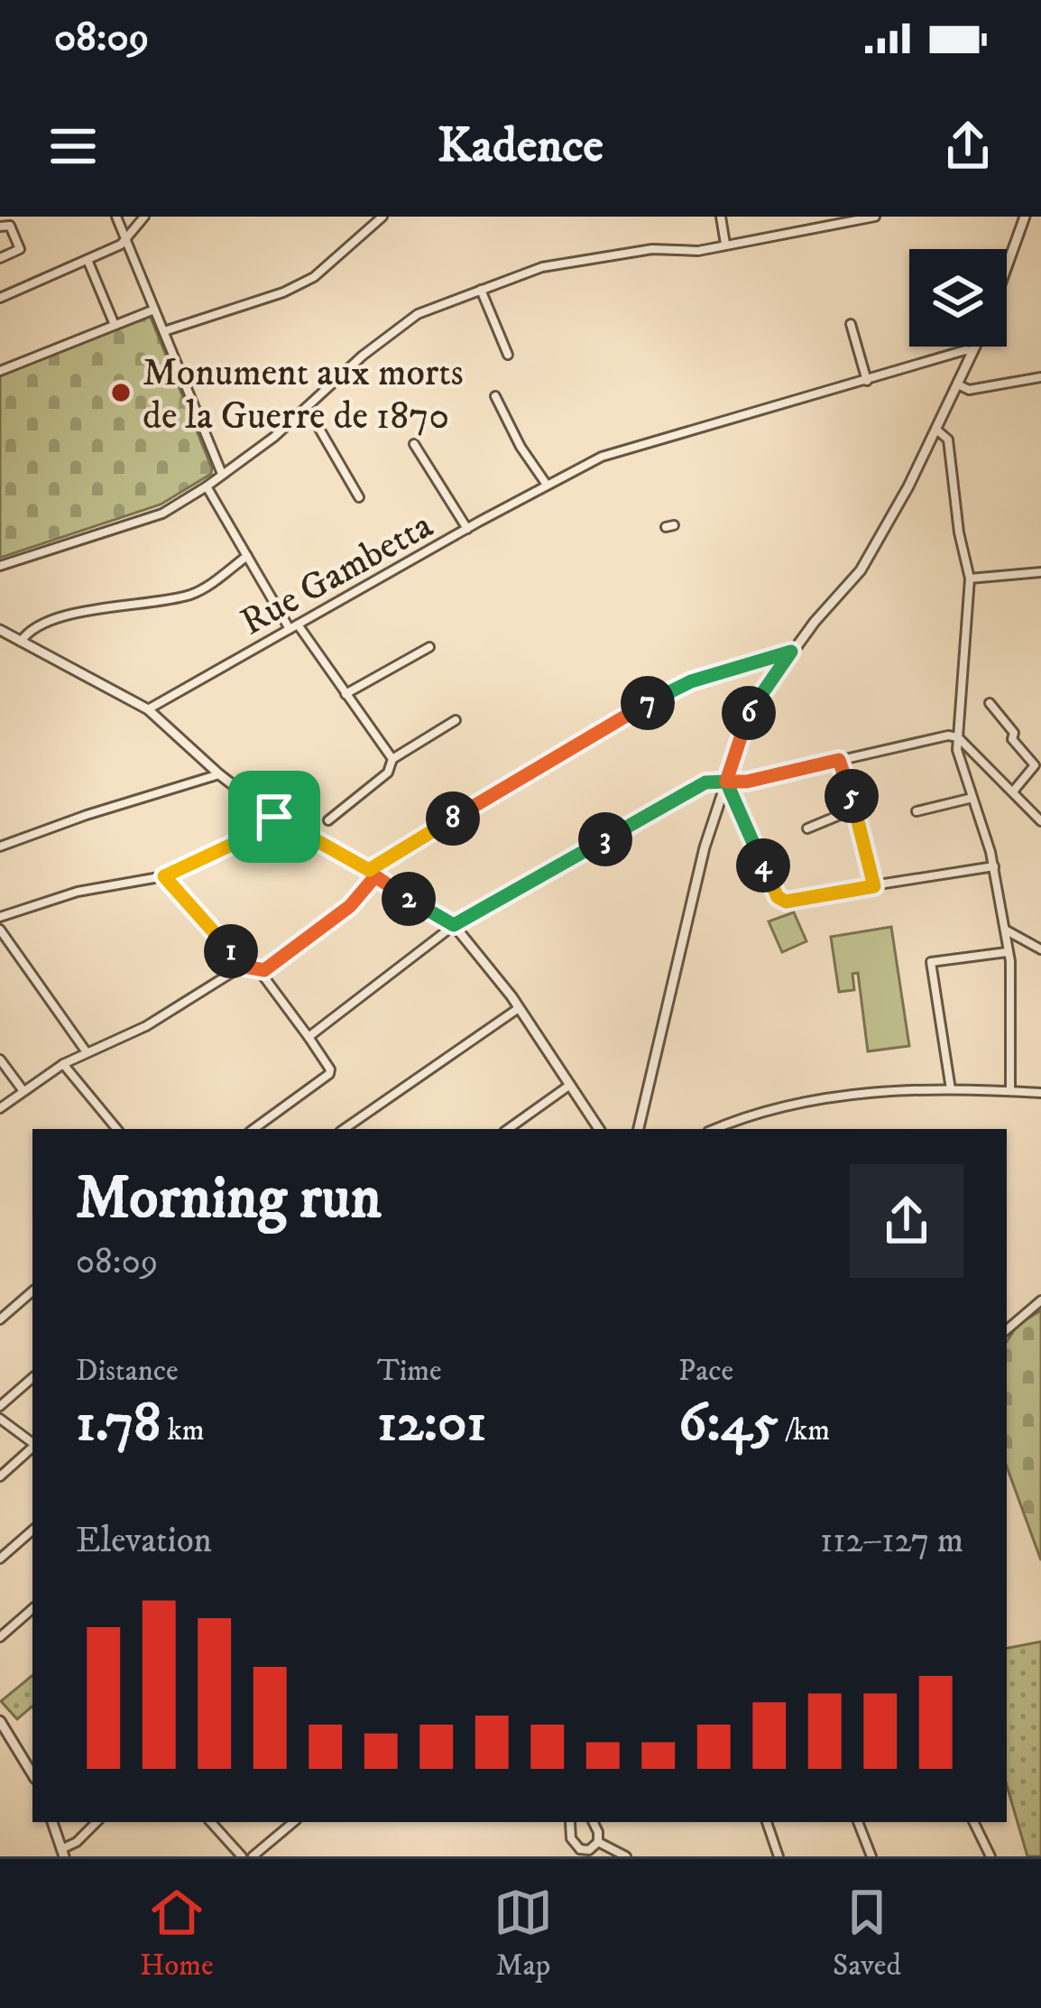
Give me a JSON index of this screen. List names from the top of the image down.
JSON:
{
  "streets": {
    "street": ["Rue Gambetta"]
  },
  "places": ["Monument aux morts de la Guerre de 1870"],
  "page": {
    "status": "08:09",
    "header": "Kadence",
    "pins": [
      "7",
      "6",
      "5",
      "8",
      "3",
      "4",
      "2",
      "1"
    ],
    "heading": ["Morning run", "08:09"],
    "stats": [
      ["Distance", "1.78 km"],
      ["Time", "12:01"],
      ["Pace", "6:45 /km"]
    ],
    "chart": ["Elevation", "112–127 m"],
    "tabs": ["Home", "Map", "Saved"]
  }
}
